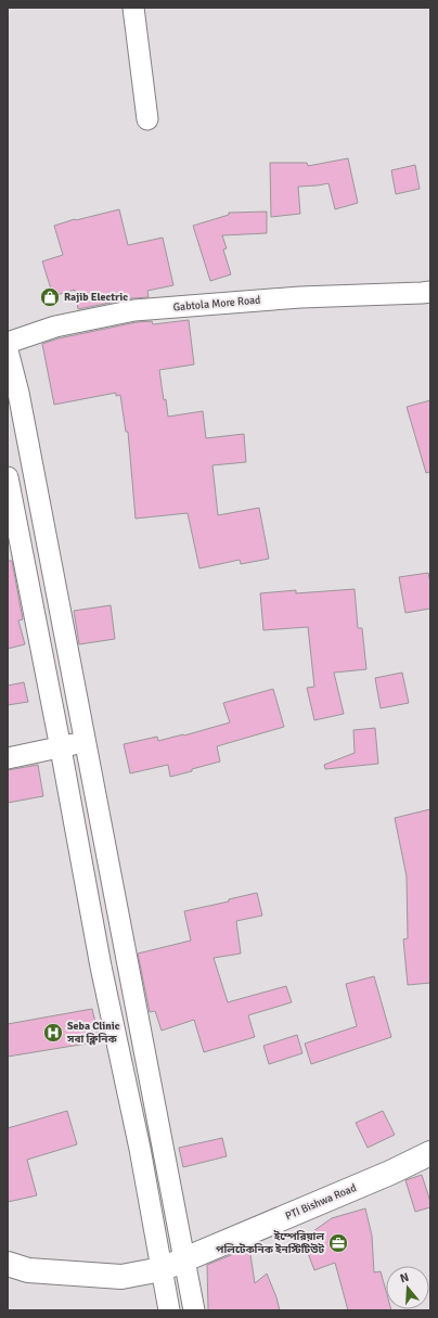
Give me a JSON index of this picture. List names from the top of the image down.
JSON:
{
  "streets": {
    "highway": ["PTI Bishwa Road"],
    "street": ["Gabtola More Road"]
  },
  "places": {
    "shop": ["Rajib Electric"],
    "hospital": ["Seba Clinic সবা ক্লিনিক"],
    "office": ["ইম্পেরিয়াল পলিটেকনিক ইনস্টিটিউট"]
  },
  "north": "top"
}
